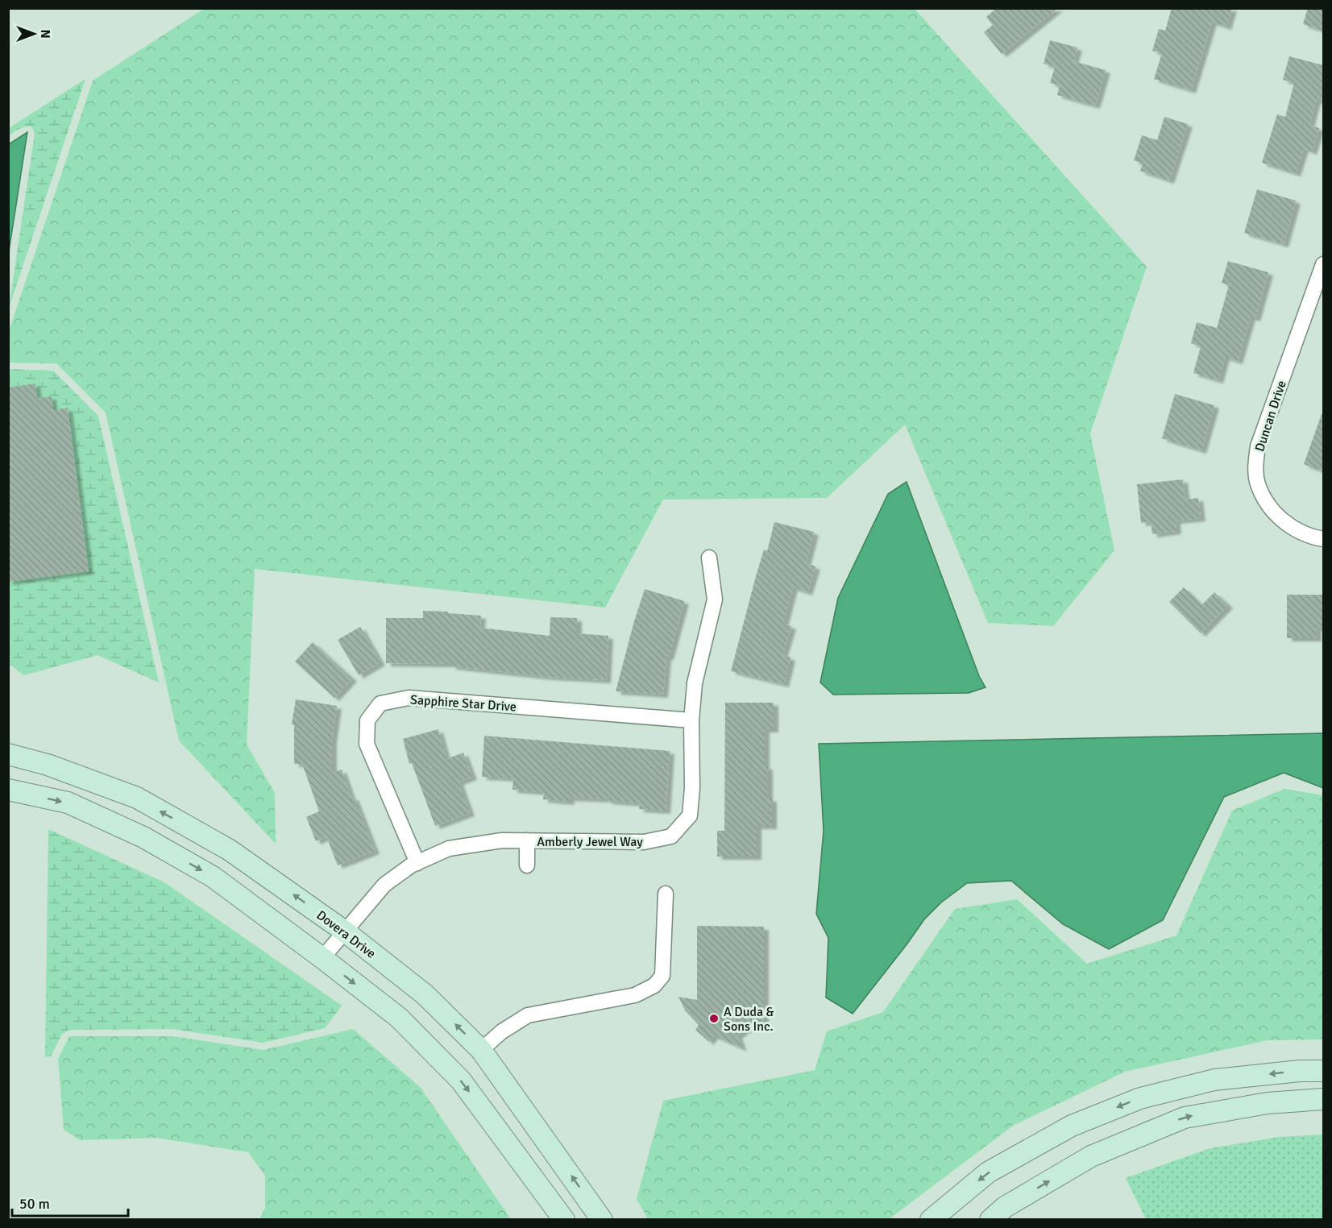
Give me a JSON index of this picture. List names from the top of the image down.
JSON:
{
  "streets": {
    "street": [
      "Duncan Drive",
      "Sapphire Star Drive",
      "Amberly Jewel Way",
      "Dovera Drive"
    ]
  },
  "crossings": [
    ["Sapphire Star Drive", "Amberly Jewel Way"],
    ["Amberly Jewel Way", "Dovera Drive"]
  ],
  "places": ["A Duda & Sons Inc."],
  "scale_bar": "50 m",
  "north": "right"
}
